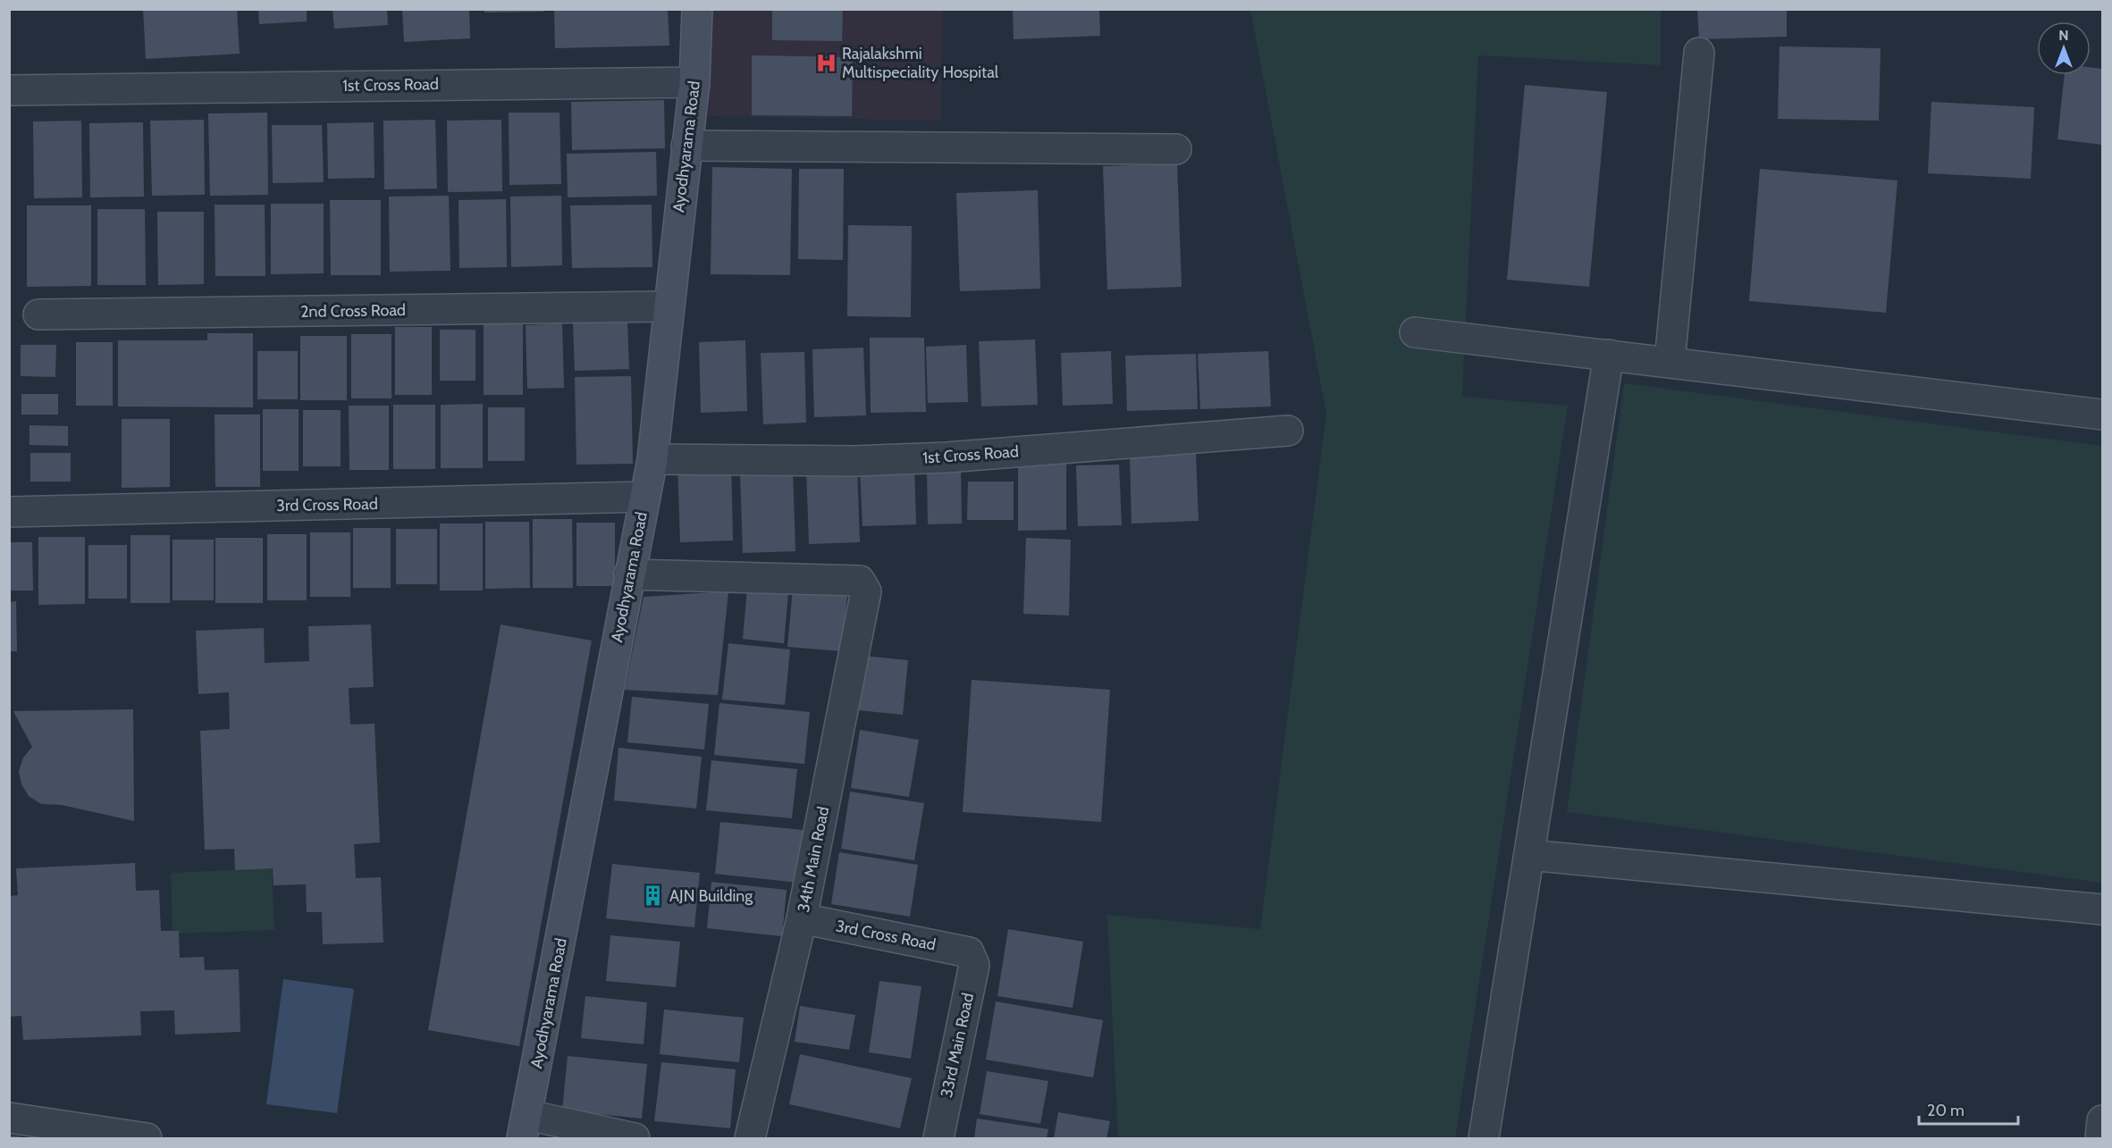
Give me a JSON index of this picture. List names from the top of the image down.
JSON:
{
  "streets": {
    "street": [
      "1st Cross Road",
      "Ayodhyarama Road",
      "2nd Cross Road",
      "3rd Cross Road",
      "34th Main Road",
      "33rd Main Road"
    ]
  },
  "crossings": [
    ["1st Cross Road", "Ayodhyarama Road"],
    ["Ayodhyarama Road", "2nd Cross Road"],
    ["Ayodhyarama Road", "3rd Cross Road"],
    ["Ayodhyarama Road", "34th Main Road"],
    ["3rd Cross Road", "34th Main Road"],
    ["3rd Cross Road", "33rd Main Road"]
  ],
  "places": {
    "hospital": ["Rajalakshmi Multispeciality Hospital"],
    "building": ["AJN Building"]
  },
  "scale_bar": "20 m",
  "north": "top"
}
